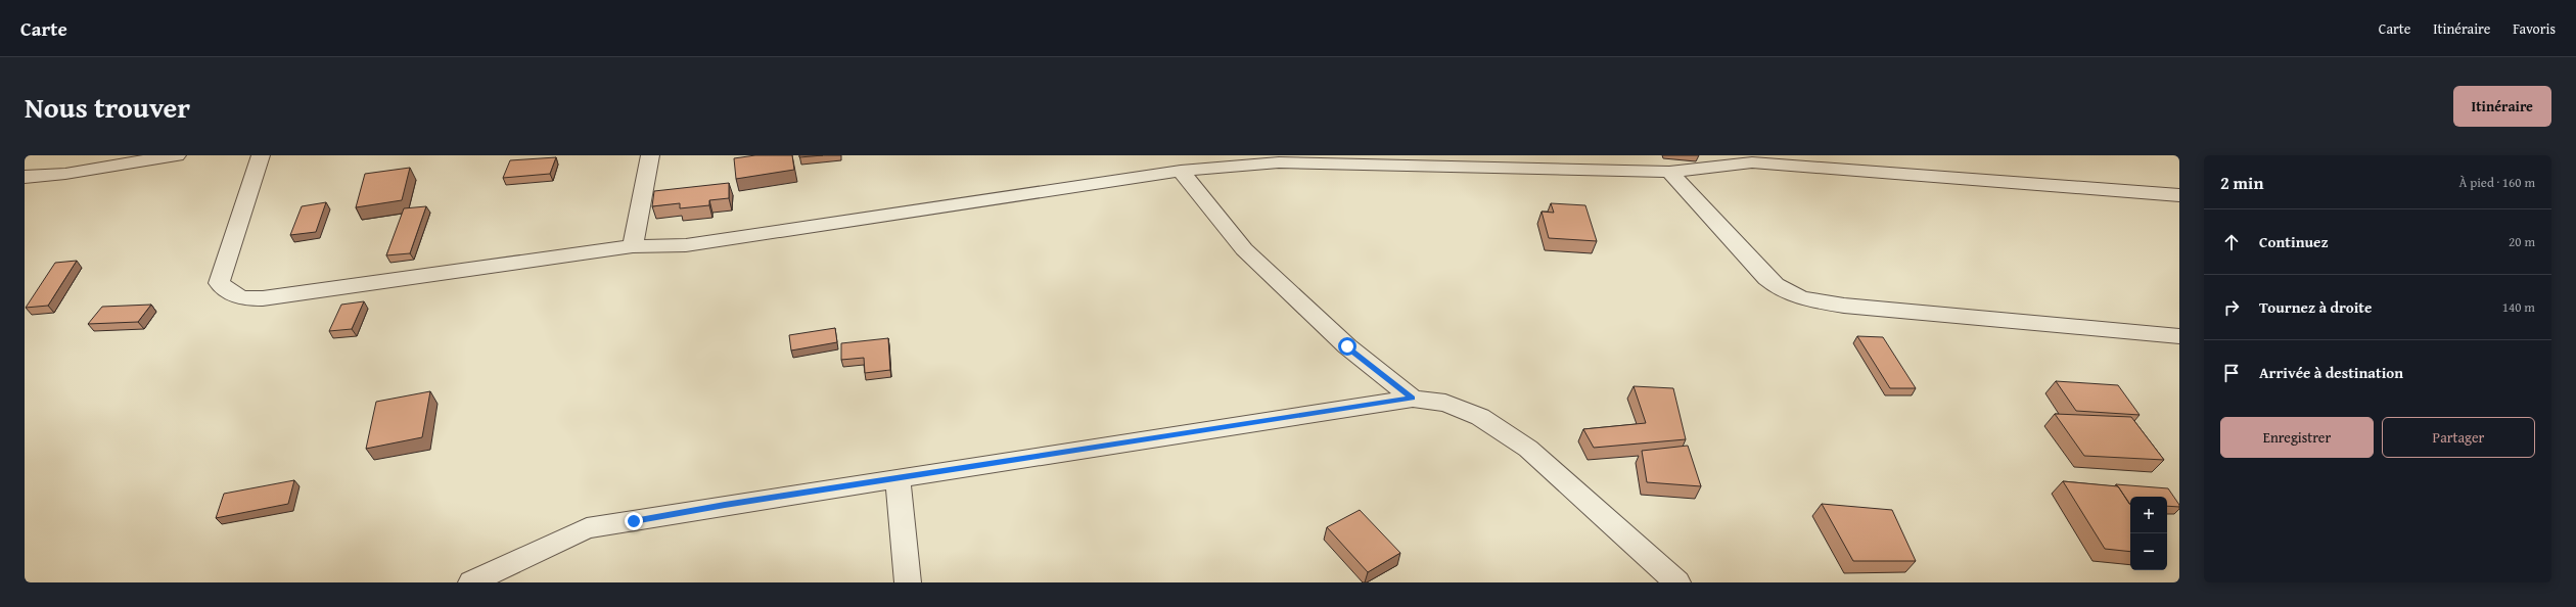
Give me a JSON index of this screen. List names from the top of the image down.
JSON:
{
  "page": {
    "header": "Carte",
    "nav": ["Carte", "Itinéraire", "Favoris"],
    "title": "Nous trouver",
    "buttons": [
      "Itinéraire",
      ["Enregistrer", "Partager"]
    ],
    "heading": ["2 min", "À pied · 160 m"],
    "list": [
      ["Continuez", "20 m"],
      ["Tournez à droite", "140 m"],
      "Arrivée à destination"
    ],
    "map_buttons": ["+", "−"]
  }
}
